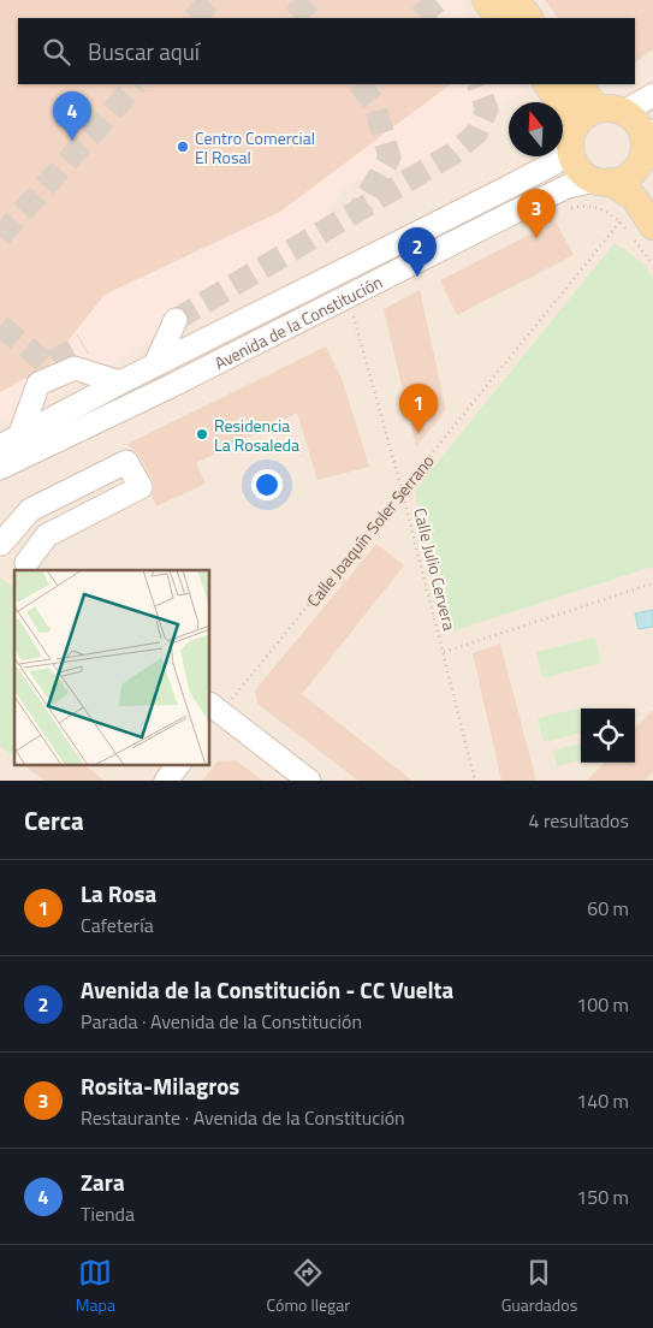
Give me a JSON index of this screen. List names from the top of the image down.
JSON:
{
  "streets": {
    "street": ["Avenida de la Constitución"],
    "path": ["Calle Joaquín Soler Serrano", "Calle Julio Cervera"]
  },
  "crossings": [
    ["Avenida de la Constitución", "Calle Julio Cervera"],
    ["Calle Joaquín Soler Serrano", "Calle Julio Cervera"]
  ],
  "places": ["Centro Comercial El Rosal", "Residencia La Rosaleda"],
  "north": "top",
  "page": {
    "search": "Buscar aquí",
    "pins": [
      "4",
      "3",
      "2",
      "1"
    ],
    "heading": ["Cerca", "4 resultados"],
    "list": [
      {
        "mark": "1",
        "name": "La Rosa",
        "note": "Cafetería",
        "value": "60 m"
      },
      {
        "mark": "2",
        "name": "Avenida de la Constitución - CC Vuelta",
        "note": "Parada · Avenida de la Constitución",
        "value": "100 m"
      },
      {
        "mark": "3",
        "name": "Rosita-Milagros",
        "note": "Restaurante · Avenida de la Constitución",
        "value": "140 m"
      },
      {
        "mark": "4",
        "name": "Zara",
        "note": "Tienda",
        "value": "150 m"
      }
    ],
    "nav": ["Mapa", "Cómo llegar", "Guardados"]
  }
}
